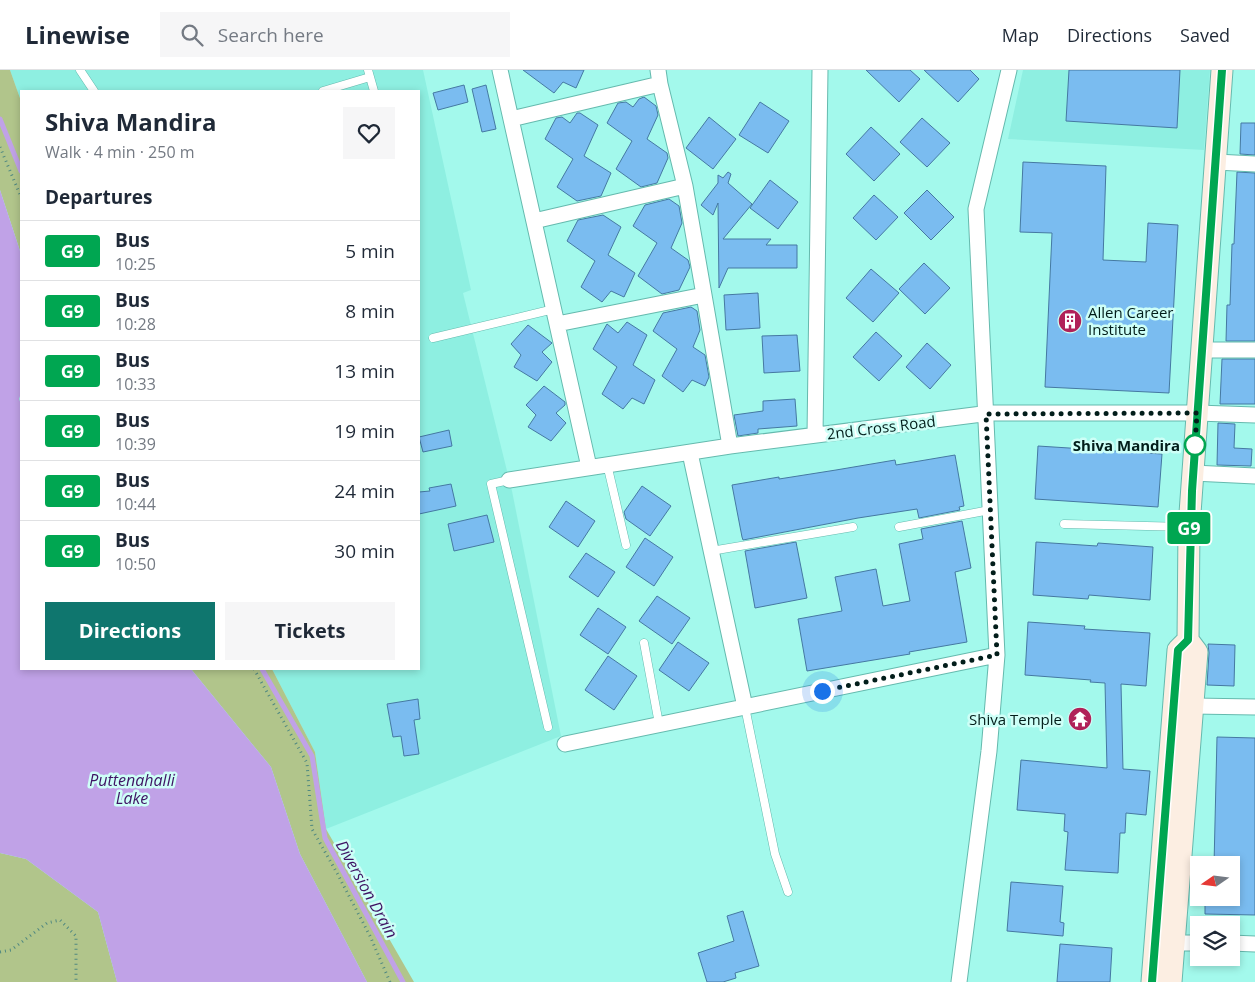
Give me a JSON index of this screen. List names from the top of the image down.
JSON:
{
  "streets": {
    "street": ["2nd Cross Road"]
  },
  "water": ["Puttenahalli Lake", "Diversion Drain"],
  "places": {
    "building": ["Allen Career Institute"],
    "other": ["Shiva Mandira"],
    "temple": ["Shiva Temple"]
  },
  "lines": ["bus line G9"],
  "north": "left",
  "page": {
    "header": "Linewise",
    "search": "Search here",
    "nav": ["Map", "Directions", "Saved"],
    "on_map": "G9",
    "heading": [
      ["Shiva Mandira", "Walk · 4 min · 250 m"],
      "Departures"
    ],
    "list": [
      {
        "mark": "G9",
        "name": "Bus",
        "note": "10:25",
        "value": "5 min"
      },
      {
        "mark": "G9",
        "name": "Bus",
        "note": "10:28",
        "value": "8 min"
      },
      {
        "mark": "G9",
        "name": "Bus",
        "note": "10:33",
        "value": "13 min"
      },
      {
        "mark": "G9",
        "name": "Bus",
        "note": "10:39",
        "value": "19 min"
      },
      {
        "mark": "G9",
        "name": "Bus",
        "note": "10:44",
        "value": "24 min"
      },
      {
        "mark": "G9",
        "name": "Bus",
        "note": "10:50",
        "value": "30 min"
      }
    ],
    "buttons": ["Directions", "Tickets"]
  }
}
